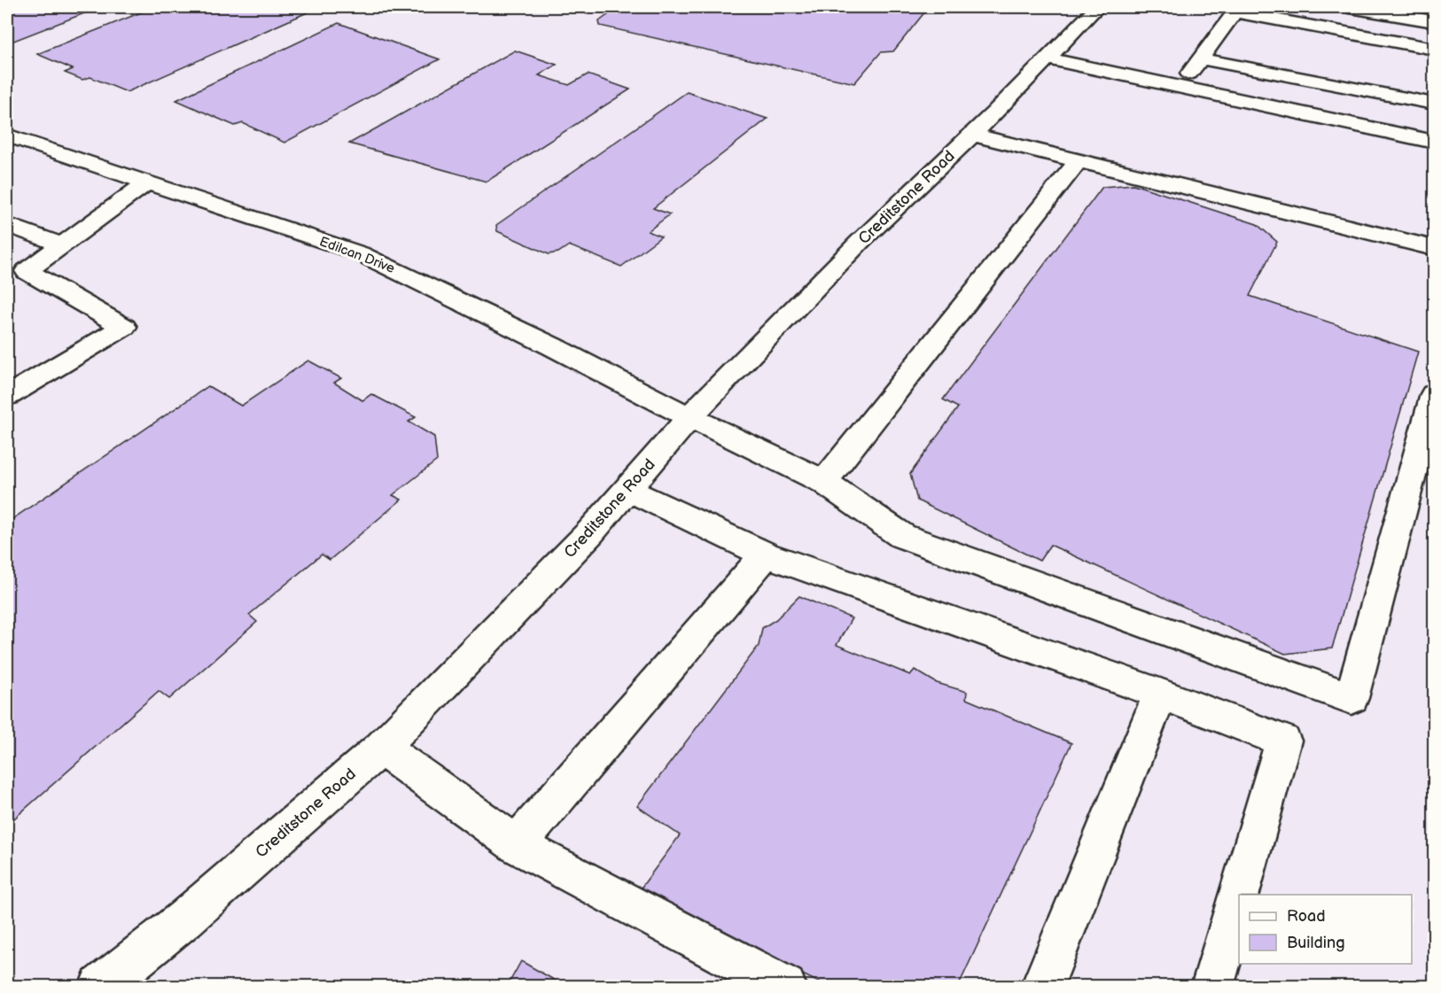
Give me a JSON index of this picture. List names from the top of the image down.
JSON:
{
  "streets": {
    "street": ["Creditstone Road", "Edilcan Drive"]
  },
  "crossings": [
    ["Creditstone Road", "Edilcan Drive"]
  ],
  "legend": ["Road", "Building"]
}
